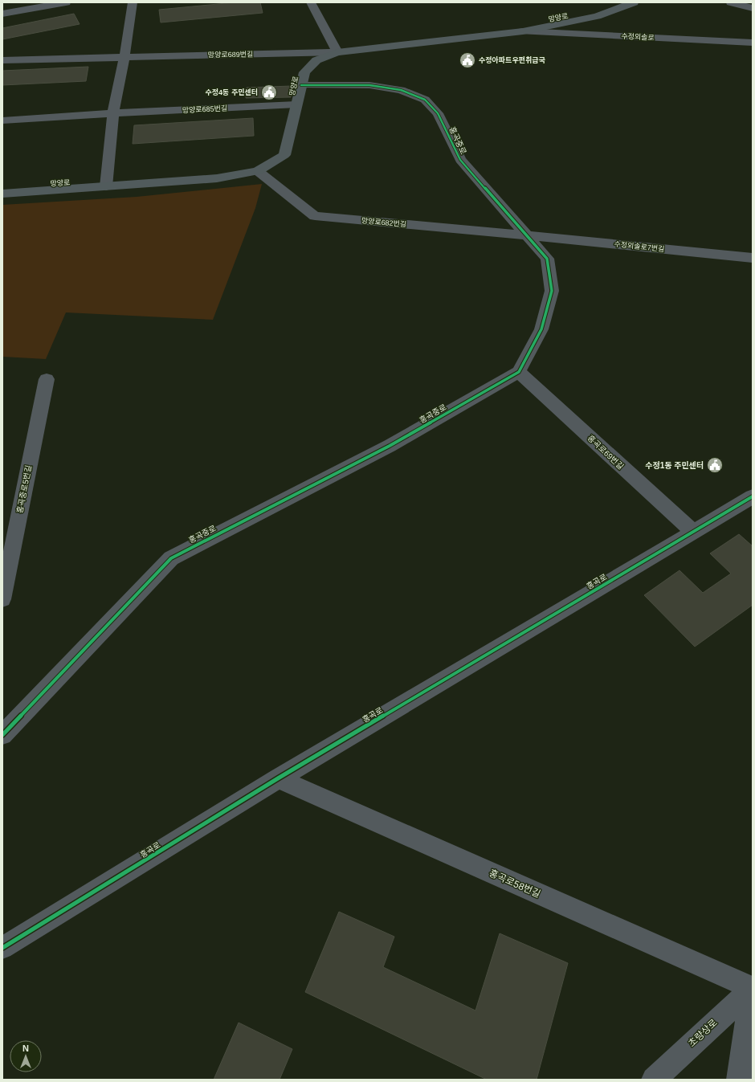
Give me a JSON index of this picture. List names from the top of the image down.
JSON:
{
  "streets": {
    "main road": ["망양로"],
    "street": [
      "수정외솔로",
      "망양로689번길",
      "망양로685번길",
      "홍곡중로",
      "망양로682번길",
      "수정외솔로7번길",
      "홍곡로69번길",
      "홍곡중로5번길",
      "홍곡로",
      "홍곡로58번길",
      "초량상로"
    ]
  },
  "crossings": [
    ["망양로", "수정외솔로"],
    ["망양로", "망양로689번길"],
    ["망양로", "망양로685번길"],
    ["망양로", "홍곡중로"],
    ["망양로", "망양로682번길"],
    ["홍곡중로", "망양로682번길"],
    ["홍곡중로", "수정외솔로7번길"],
    ["홍곡중로", "홍곡로69번길"],
    ["망양로682번길", "수정외솔로7번길"],
    ["홍곡로69번길", "홍곡로"],
    ["홍곡로", "홍곡로58번길"],
    ["홍곡로58번길", "초량상로"]
  ],
  "places": {
    "public building": ["수정아파트우편취급국", "수정4동 주민센터", "수정1동 주민센터"]
  },
  "north": "top"
}
